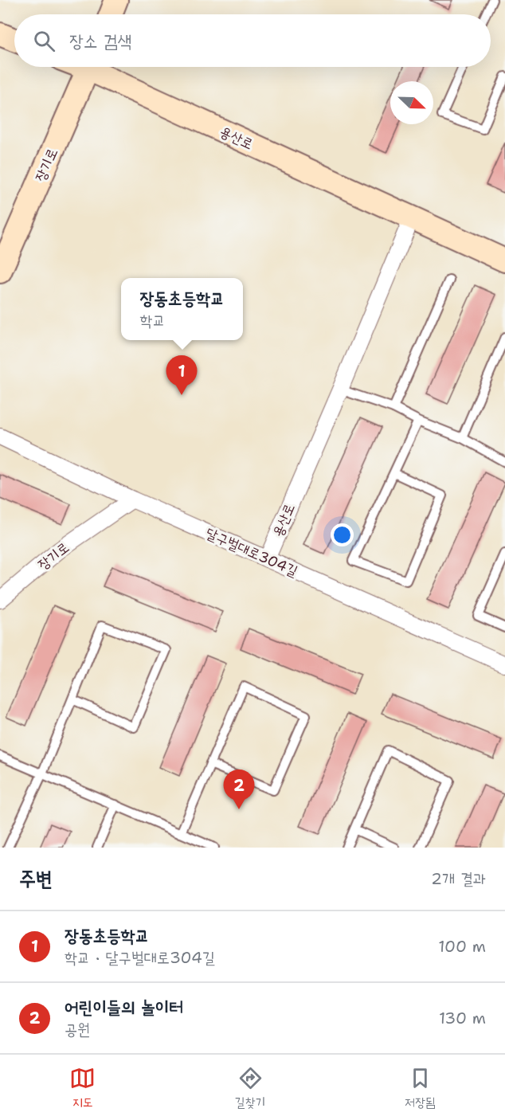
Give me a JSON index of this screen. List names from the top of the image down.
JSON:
{
  "streets": {
    "main road": ["용산로", "장기로"],
    "street": ["달구벌대로304길"]
  },
  "crossings": [
    ["용산로", "달구벌대로304길"],
    ["장기로", "달구벌대로304길"]
  ],
  "north": "bottom right",
  "page": {
    "search": "장소 검색",
    "popup": ["장동초등학교", "학교"],
    "pins": ["1", "2"],
    "heading": ["주변", "2개 결과"],
    "list": [
      {
        "mark": "1",
        "name": "장동초등학교",
        "note": "학교 · 달구벌대로304길",
        "value": "100 m"
      },
      {
        "mark": "2",
        "name": "어린이들의 놀이터",
        "note": "공원",
        "value": "130 m"
      }
    ],
    "nav": ["지도", "길찾기", "저장됨"]
  }
}
